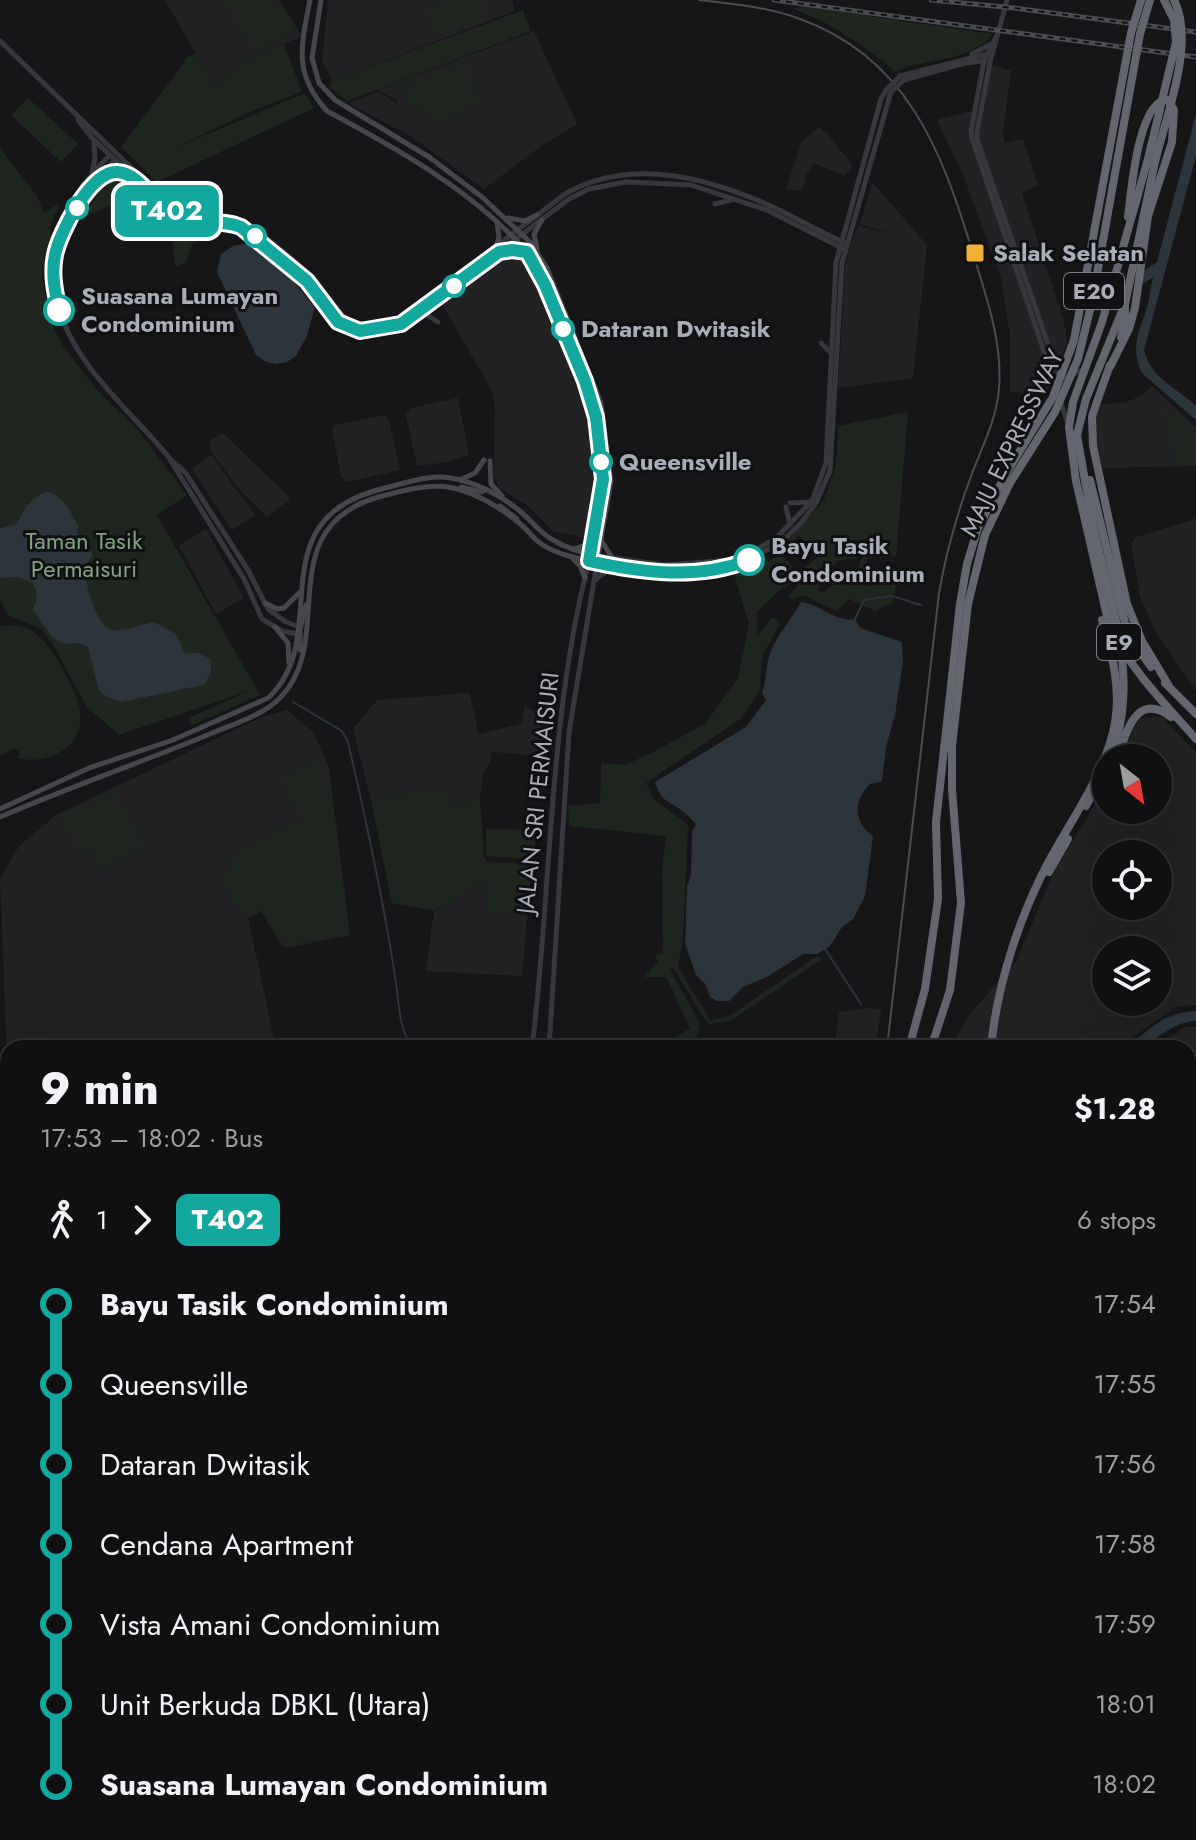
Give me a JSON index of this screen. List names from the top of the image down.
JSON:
{
  "streets": {
    "highway": ["E20", "MAJU EXPRESSWAY", "E9"],
    "main road": ["JALAN SRI PERMAISURI"]
  },
  "parks": ["Taman Tasik Permaisuri"],
  "places": {
    "transit": ["Salak Selatan"],
    "other": [
      "Suasana Lumayan Condominium",
      "Dataran Dwitasik",
      "Queensville",
      "Bayu Tasik Condominium"
    ]
  },
  "lines": ["bus line T402"],
  "north": "bottom right",
  "page": {
    "on_map": "T402",
    "heading": ["9 min", "17:53 – 18:02 · Bus", "$1.28"],
    "legs": ["1", "T402", "6 stops"],
    "list": [
      {
        "name": "Bayu Tasik Condominium",
        "value": "17:54"
      },
      {
        "name": "Queensville",
        "value": "17:55"
      },
      {
        "name": "Dataran Dwitasik",
        "value": "17:56"
      },
      {
        "name": "Cendana Apartment",
        "value": "17:58"
      },
      {
        "name": "Vista Amani Condominium",
        "value": "17:59"
      },
      {
        "name": "Unit Berkuda DBKL (Utara)",
        "value": "18:01"
      },
      {
        "name": "Suasana Lumayan Condominium",
        "value": "18:02"
      }
    ]
  }
}
